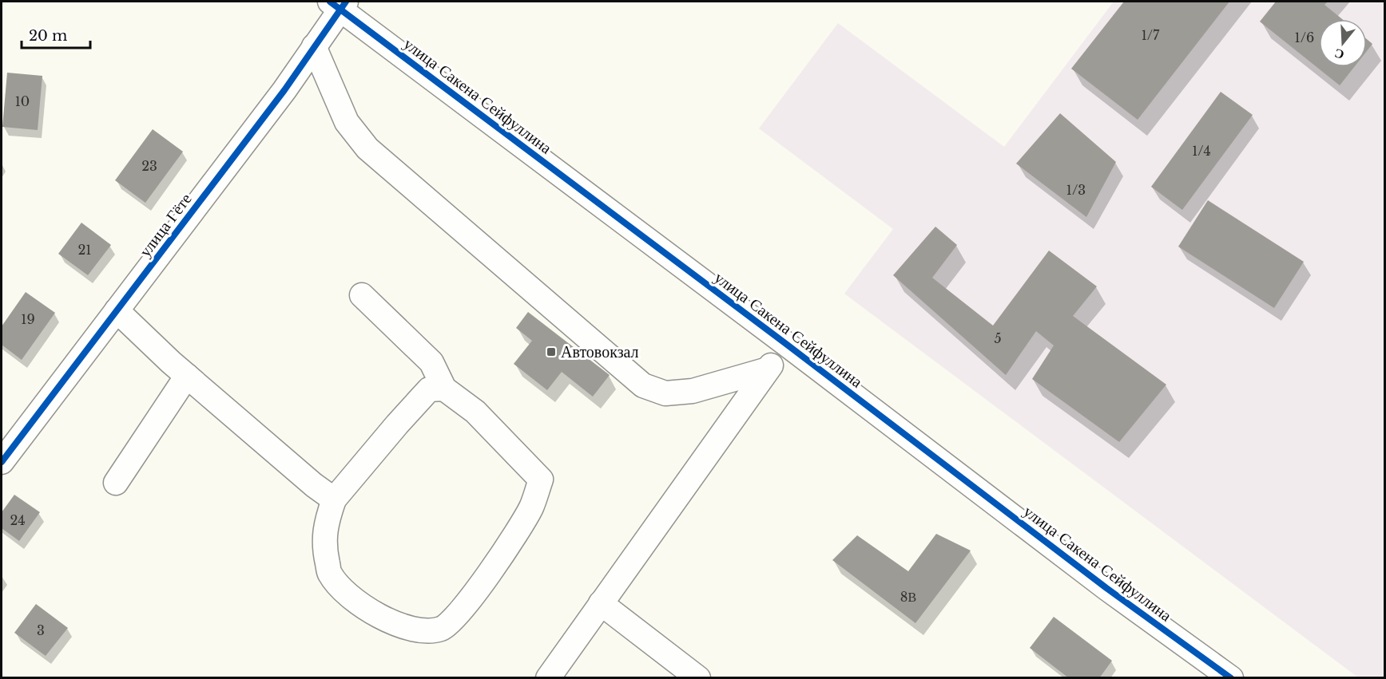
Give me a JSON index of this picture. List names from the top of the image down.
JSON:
{
  "streets": {
    "street": ["улица Сакена Сейфуллина", "улица Гёте"]
  },
  "crossings": [
    ["улица Сакена Сейфуллина", "улица Гёте"]
  ],
  "places": {
    "transit": ["Автовокзал"]
  },
  "house_numbers": [
    "1/7",
    "1/6",
    "10",
    "1/4",
    "23",
    "1/3",
    "21",
    "19",
    "5",
    "24",
    "8В",
    "3"
  ],
  "scale_bar": "20 m",
  "north": "bottom"
}
